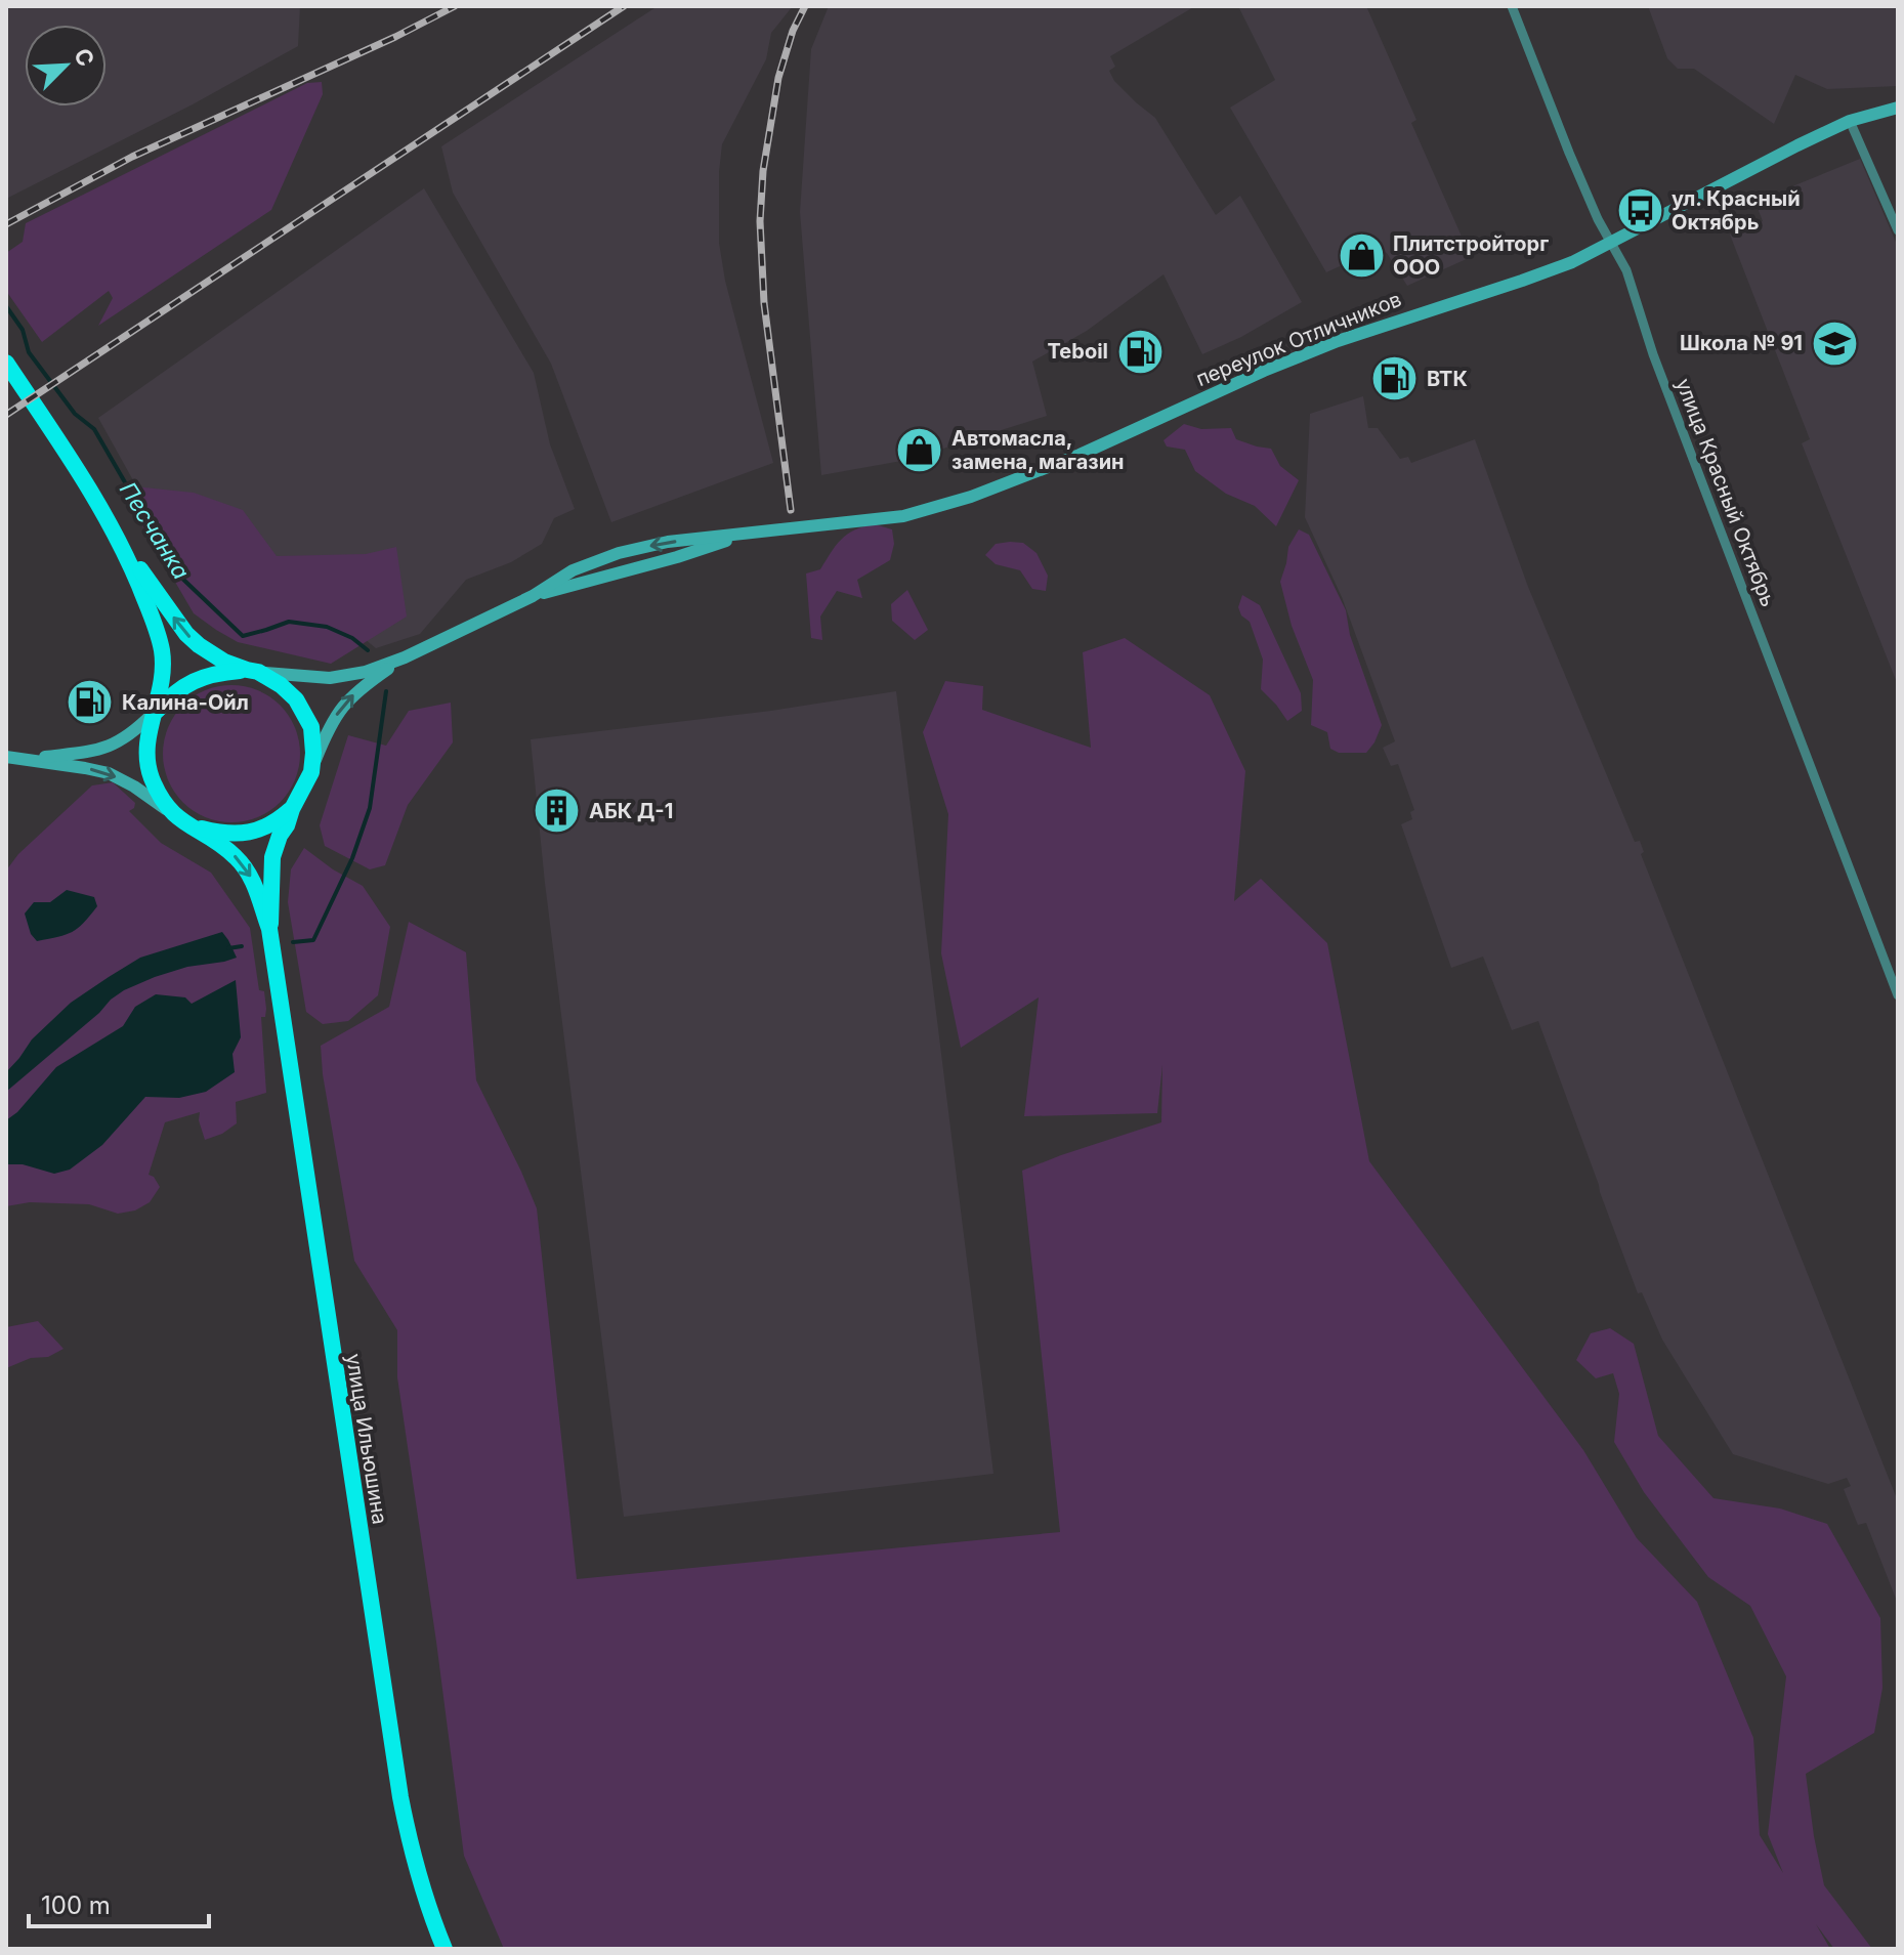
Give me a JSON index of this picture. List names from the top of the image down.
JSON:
{
  "streets": {
    "highway": ["улица Ильюшина"],
    "main road": ["переулок Отличников"],
    "street": ["улица Красный Октябрь"]
  },
  "crossings": [
    ["переулок Отличников", "улица Красный Октябрь"]
  ],
  "water": ["Песчанка"],
  "places": {
    "bus stop": ["ул. Красный Октябрь"],
    "shop": ["Плитстройторг ООО", "Автомасла, замена, магазин"],
    "school or university": ["Школа № 91"],
    "fuel station": ["Teboil", "ВТК", "Калина-Ойл"],
    "building": ["АБК Д-1"]
  },
  "scale_bar": "100 m",
  "north": "top right"
}
